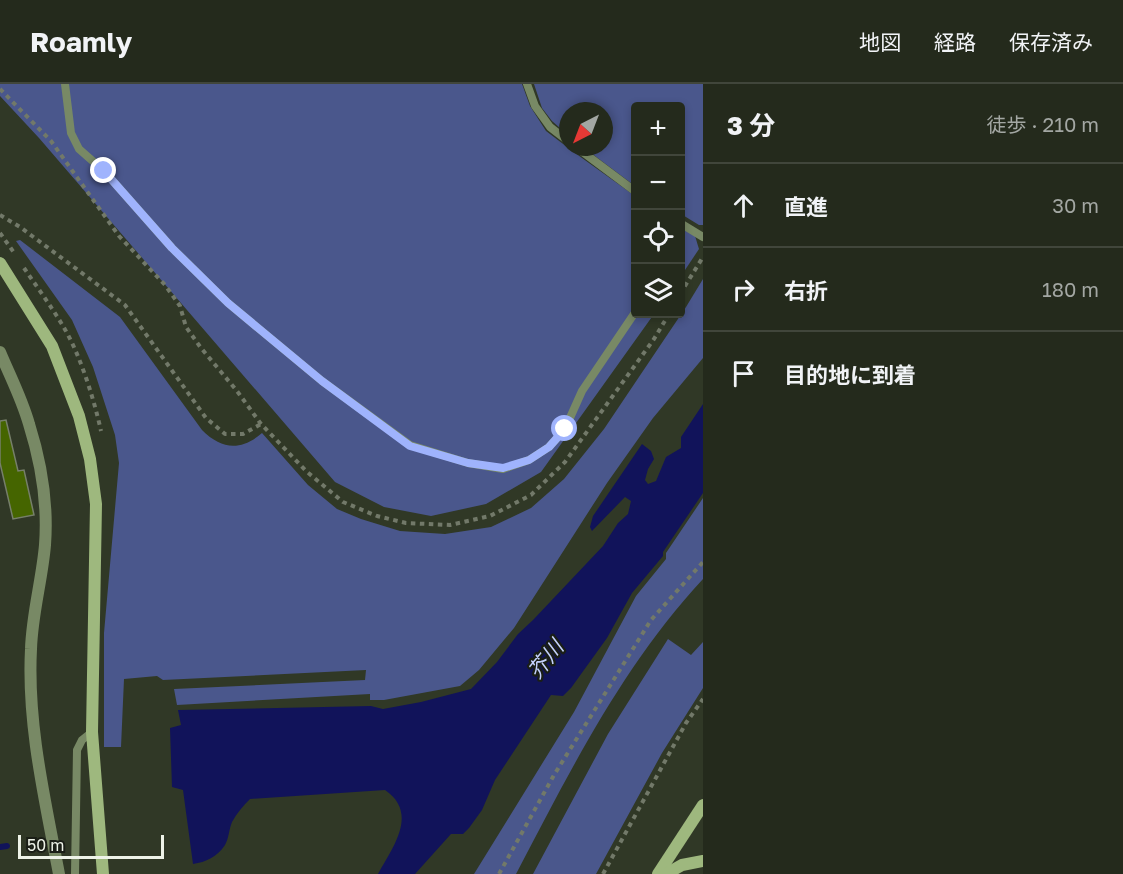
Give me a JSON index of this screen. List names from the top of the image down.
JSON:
{
  "water": ["芥川"],
  "scale_bar": "50 m",
  "north": "bottom left",
  "page": {
    "header": "Roamly",
    "nav": ["地図", "経路", "保存済み"],
    "heading": ["3 分", "徒歩 · 210 m"],
    "map_buttons": ["+", "−"],
    "list": [
      ["直進", "30 m"],
      ["右折", "180 m"],
      "目的地に到着"
    ],
    "scale": "50 m"
  }
}
